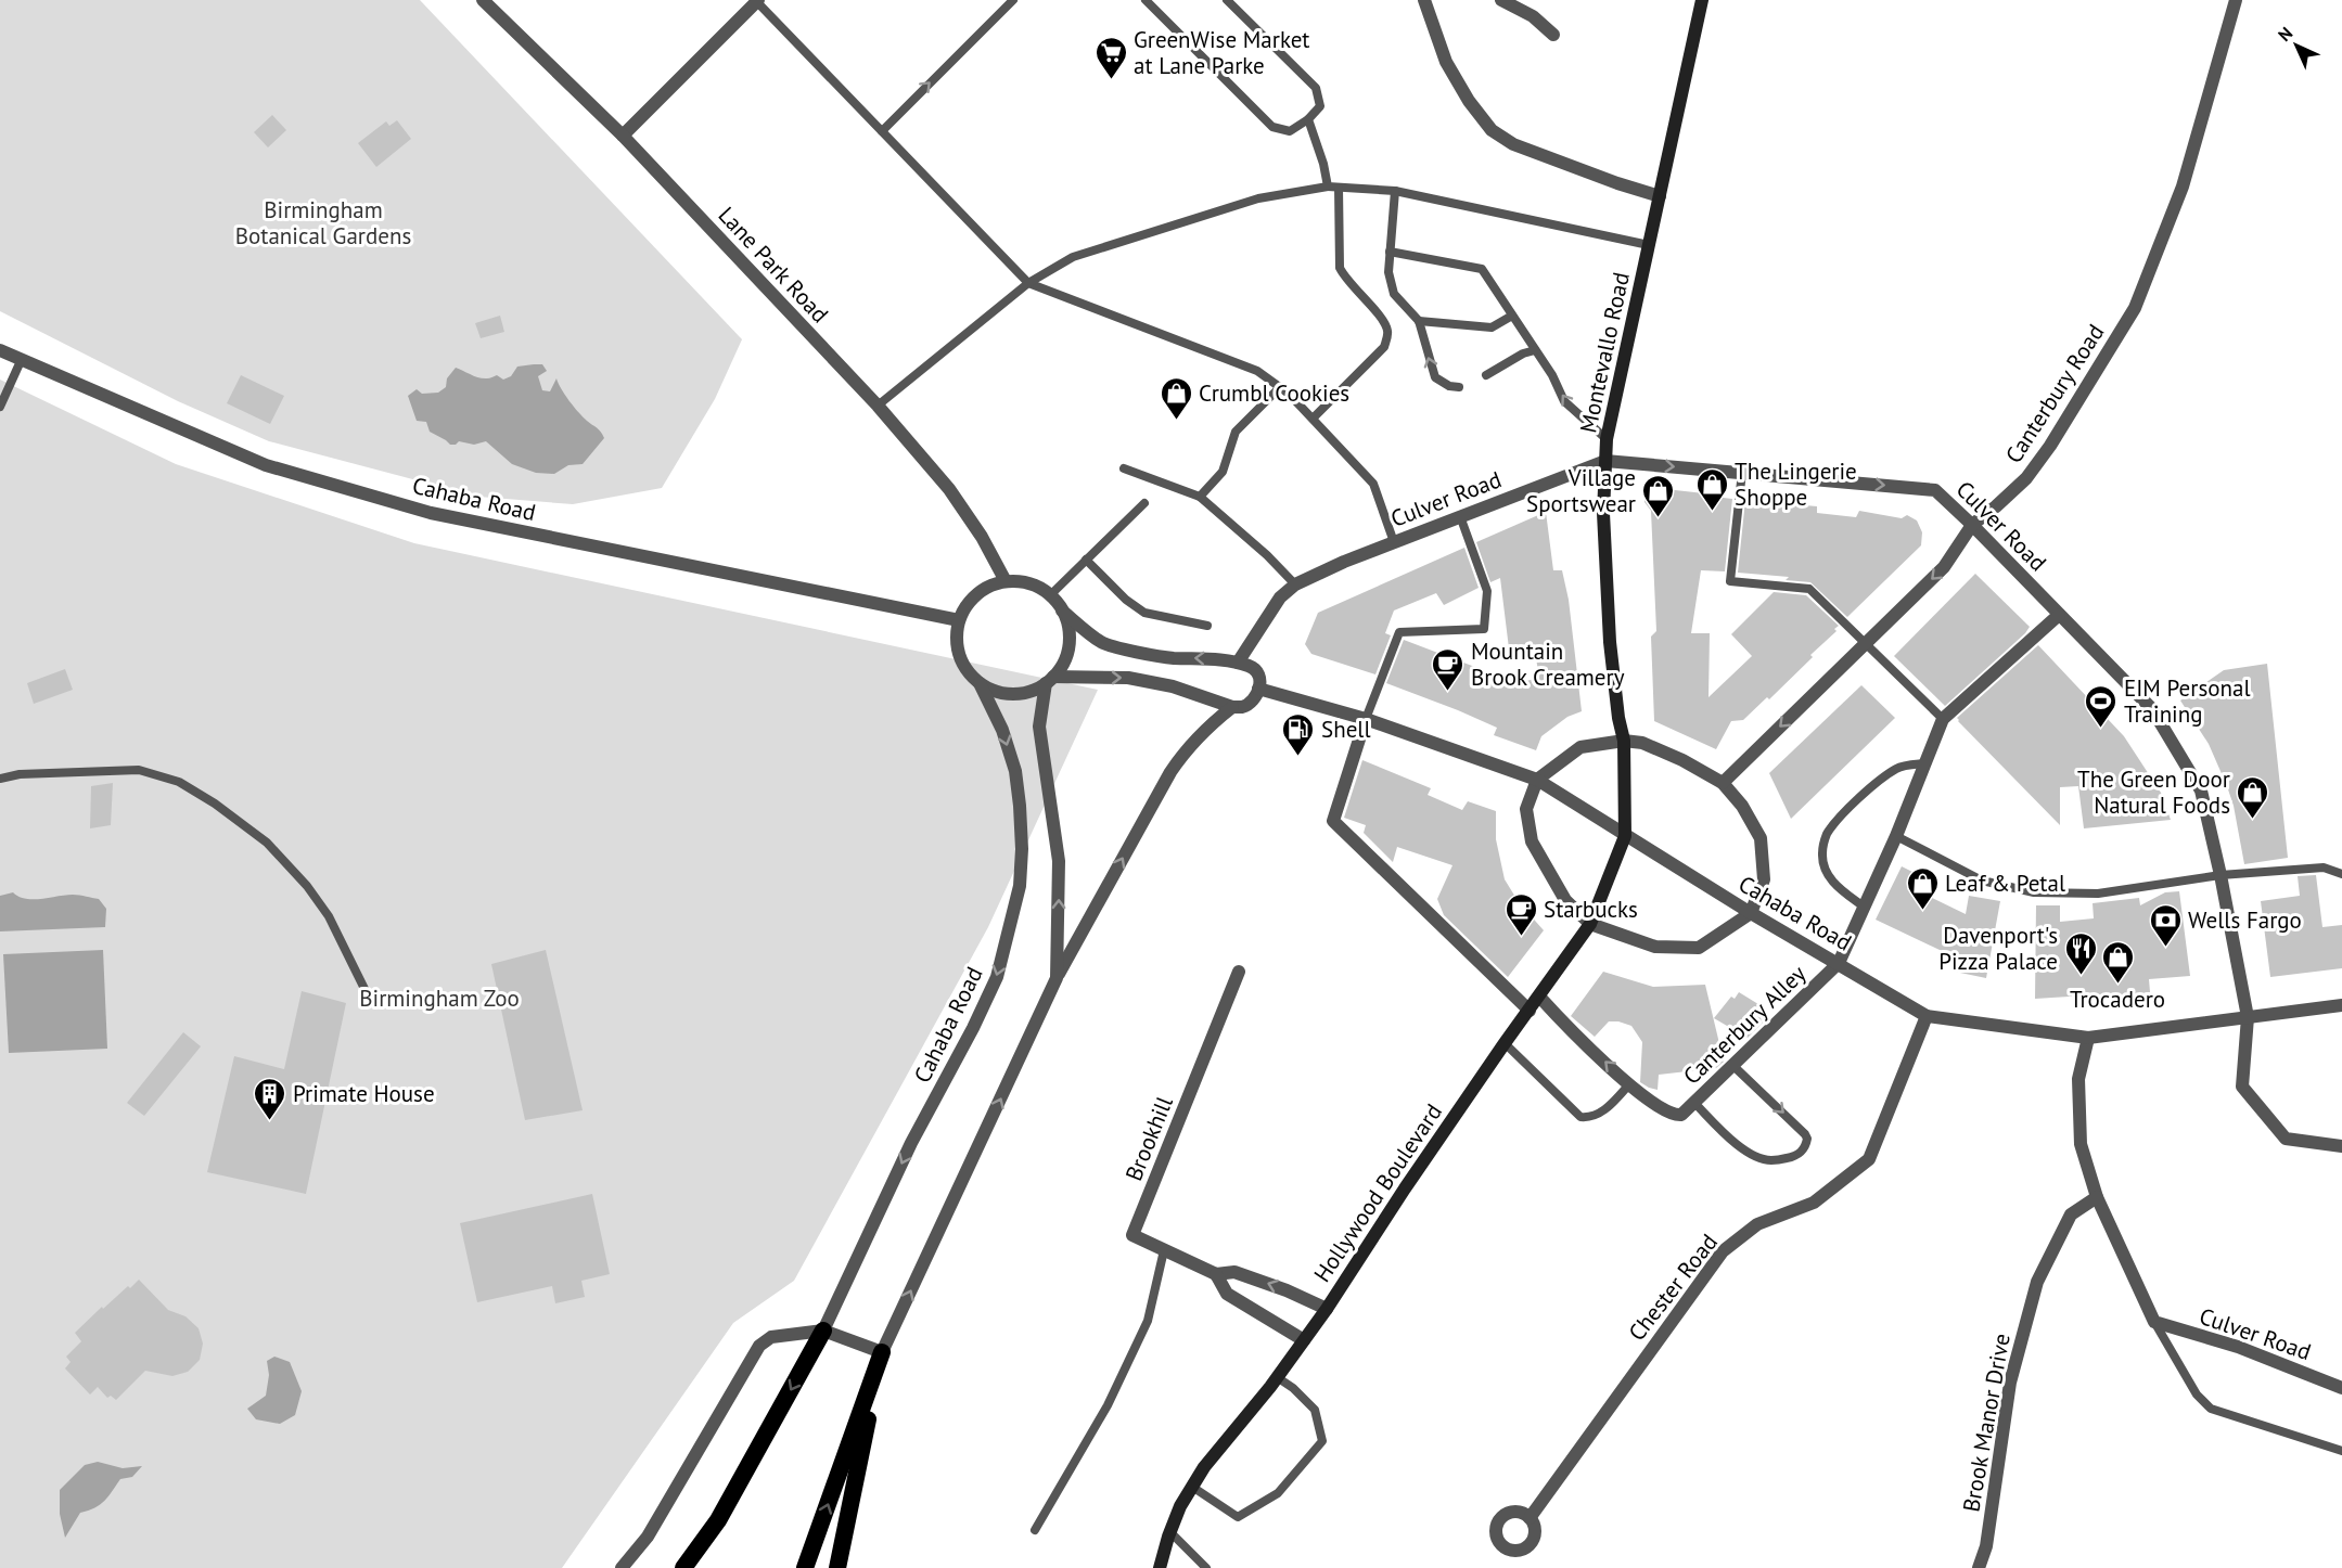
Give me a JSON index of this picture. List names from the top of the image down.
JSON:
{
  "streets": {
    "main road": ["Montevallo Road", "Hollywood Boulevard"],
    "street": [
      "Lane Park Road",
      "Canterbury Road",
      "Cahaba Road",
      "Culver Road",
      "Canterbury Alley",
      "Brookhill",
      "Chester Road",
      "Brook Manor Drive"
    ]
  },
  "crossings": [
    ["Lane Park Road", "Cahaba Road"],
    ["Montevallo Road", "Cahaba Road"],
    ["Montevallo Road", "Culver Road"],
    ["Montevallo Road", "Hollywood Boulevard"],
    ["Canterbury Road", "Culver Road"],
    ["Cahaba Road", "Culver Road"],
    ["Cahaba Road", "Canterbury Alley"],
    ["Cahaba Road", "Hollywood Boulevard"],
    ["Cahaba Road", "Chester Road"],
    ["Canterbury Alley", "Hollywood Boulevard"],
    ["Brookhill", "Hollywood Boulevard"]
  ],
  "parks": ["Birmingham Botanical Gardens", "Birmingham Zoo"],
  "places": {
    "supermarket": ["GreenWise Market at Lane Parke"],
    "shop": [
      "Crumbl Cookies",
      "The Lingerie Shoppe",
      "Village Sportswear",
      "The Green Door Natural Foods",
      "Leaf & Petal",
      "Trocadero"
    ],
    "cafe": ["Mountain Brook Creamery", "Starbucks"],
    "sports": ["EIM Personal Training"],
    "fuel station": ["Shell"],
    "bank": ["Wells Fargo"],
    "restaurant": ["Davenport's Pizza Palace"],
    "building": ["Primate House"]
  },
  "north": "top left"
}
